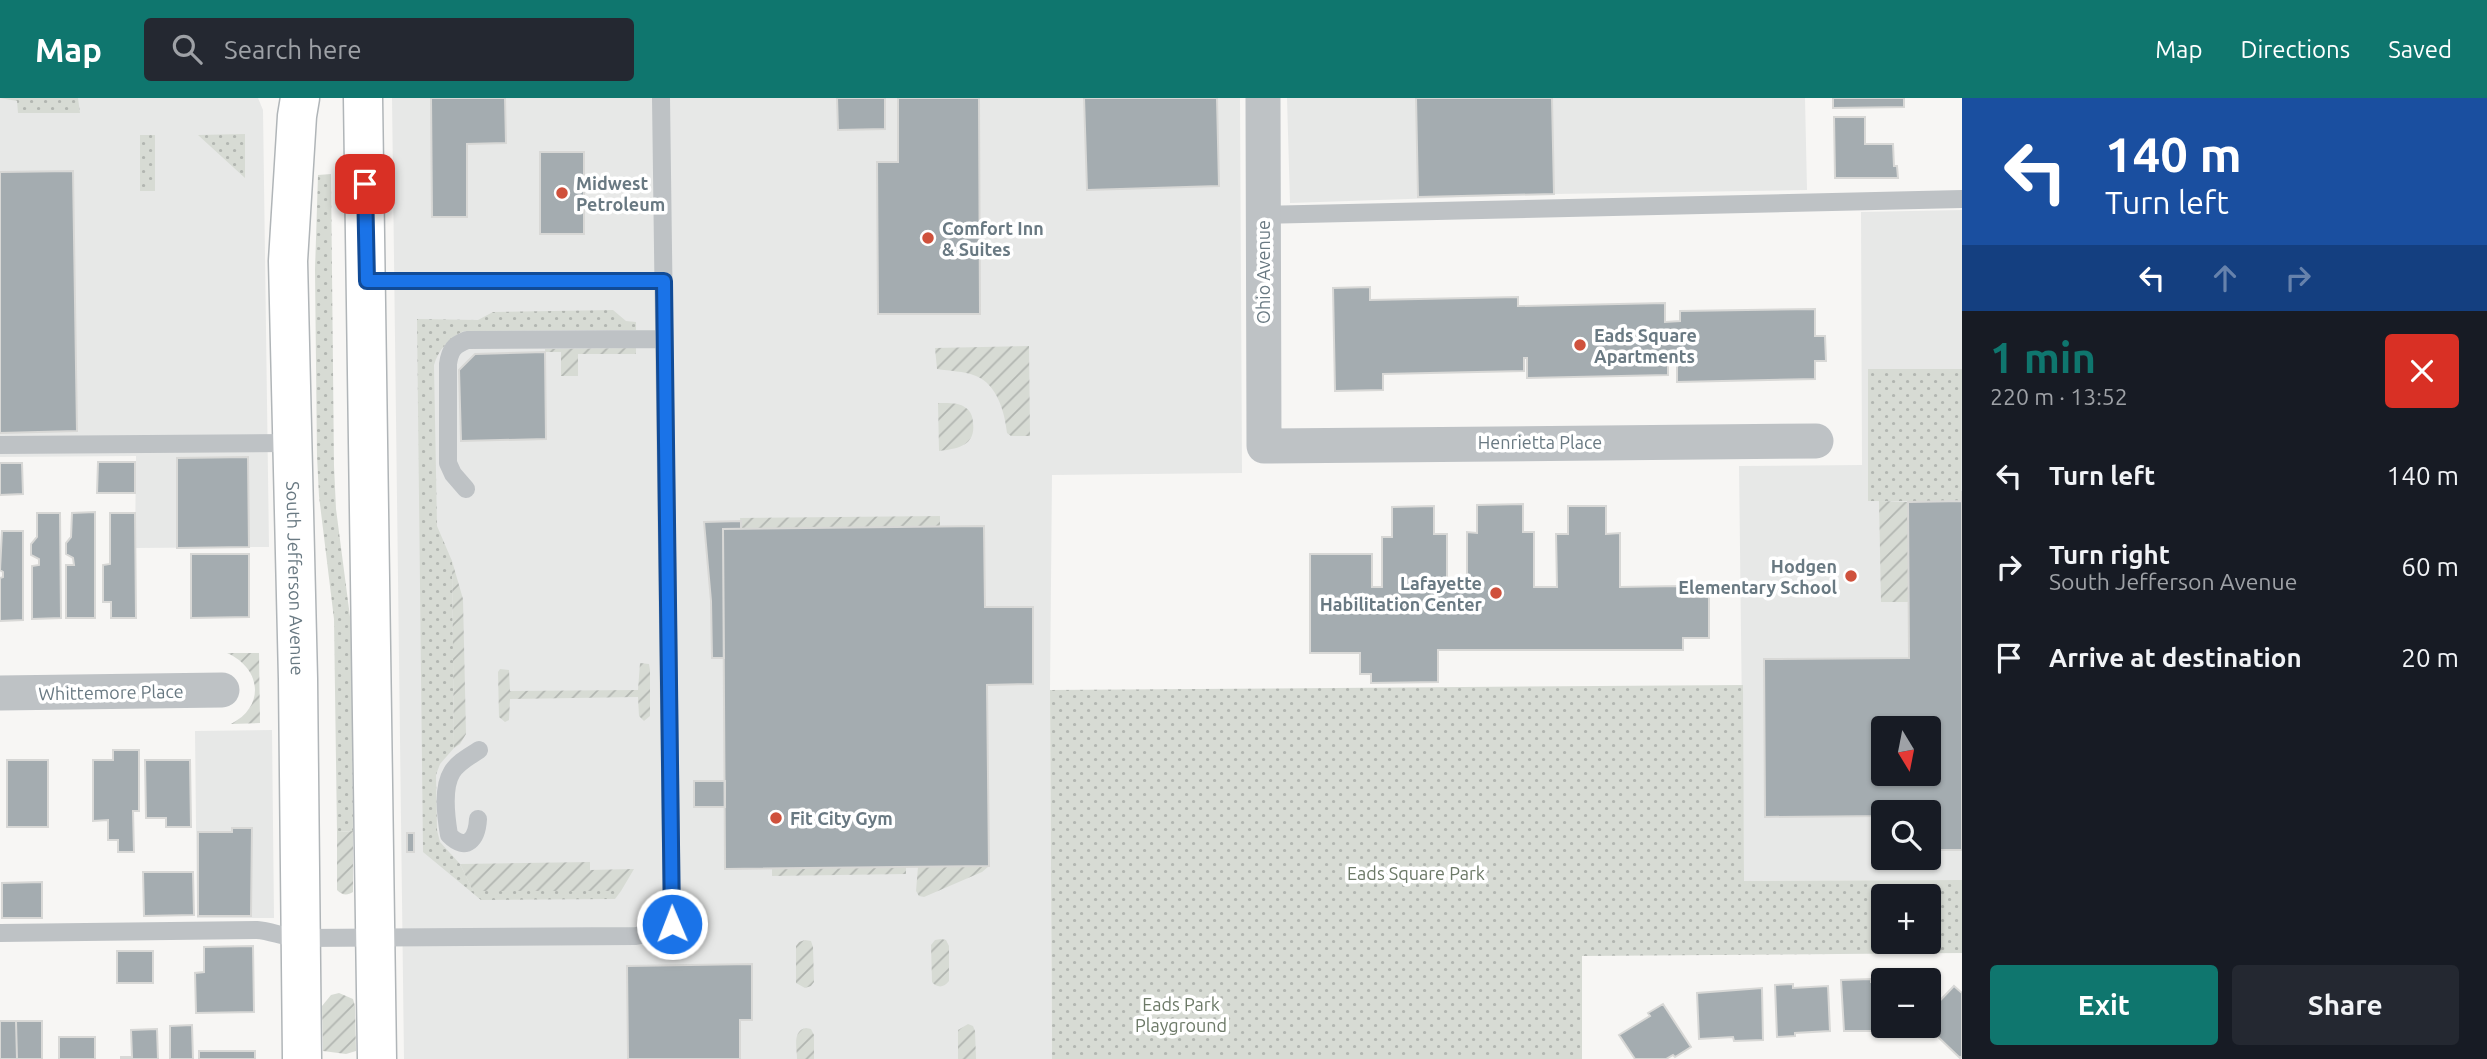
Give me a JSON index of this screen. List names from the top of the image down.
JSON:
{
  "streets": {
    "main road": ["South Jefferson Avenue"],
    "street": ["Ohio Avenue", "Henrietta Place", "Whittemore Place"]
  },
  "crossings": [
    ["Ohio Avenue", "Henrietta Place"]
  ],
  "parks": ["Eads Square Park", "Eads Park Playground"],
  "places": [
    "Midwest Petroleum",
    "Comfort Inn & Suites",
    "Eads Square Apartments",
    "Hodgen Elementary School",
    "Lafayette Habilitation Center",
    "Fit City Gym"
  ],
  "north": "bottom",
  "page": {
    "header": "Map",
    "search": "Search here",
    "nav": ["Map", "Directions", "Saved"],
    "turn": ["140 m", "Turn left"],
    "heading": ["1 min", "220 m · 13:52"],
    "list": [
      {
        "name": "Turn left",
        "value": "140 m"
      },
      {
        "name": "Turn right",
        "note": "South Jefferson Avenue",
        "value": "60 m"
      },
      {
        "name": "Arrive at destination",
        "value": "20 m"
      }
    ],
    "map_buttons": ["+", "−"],
    "buttons": ["Exit", "Share"]
  }
}
